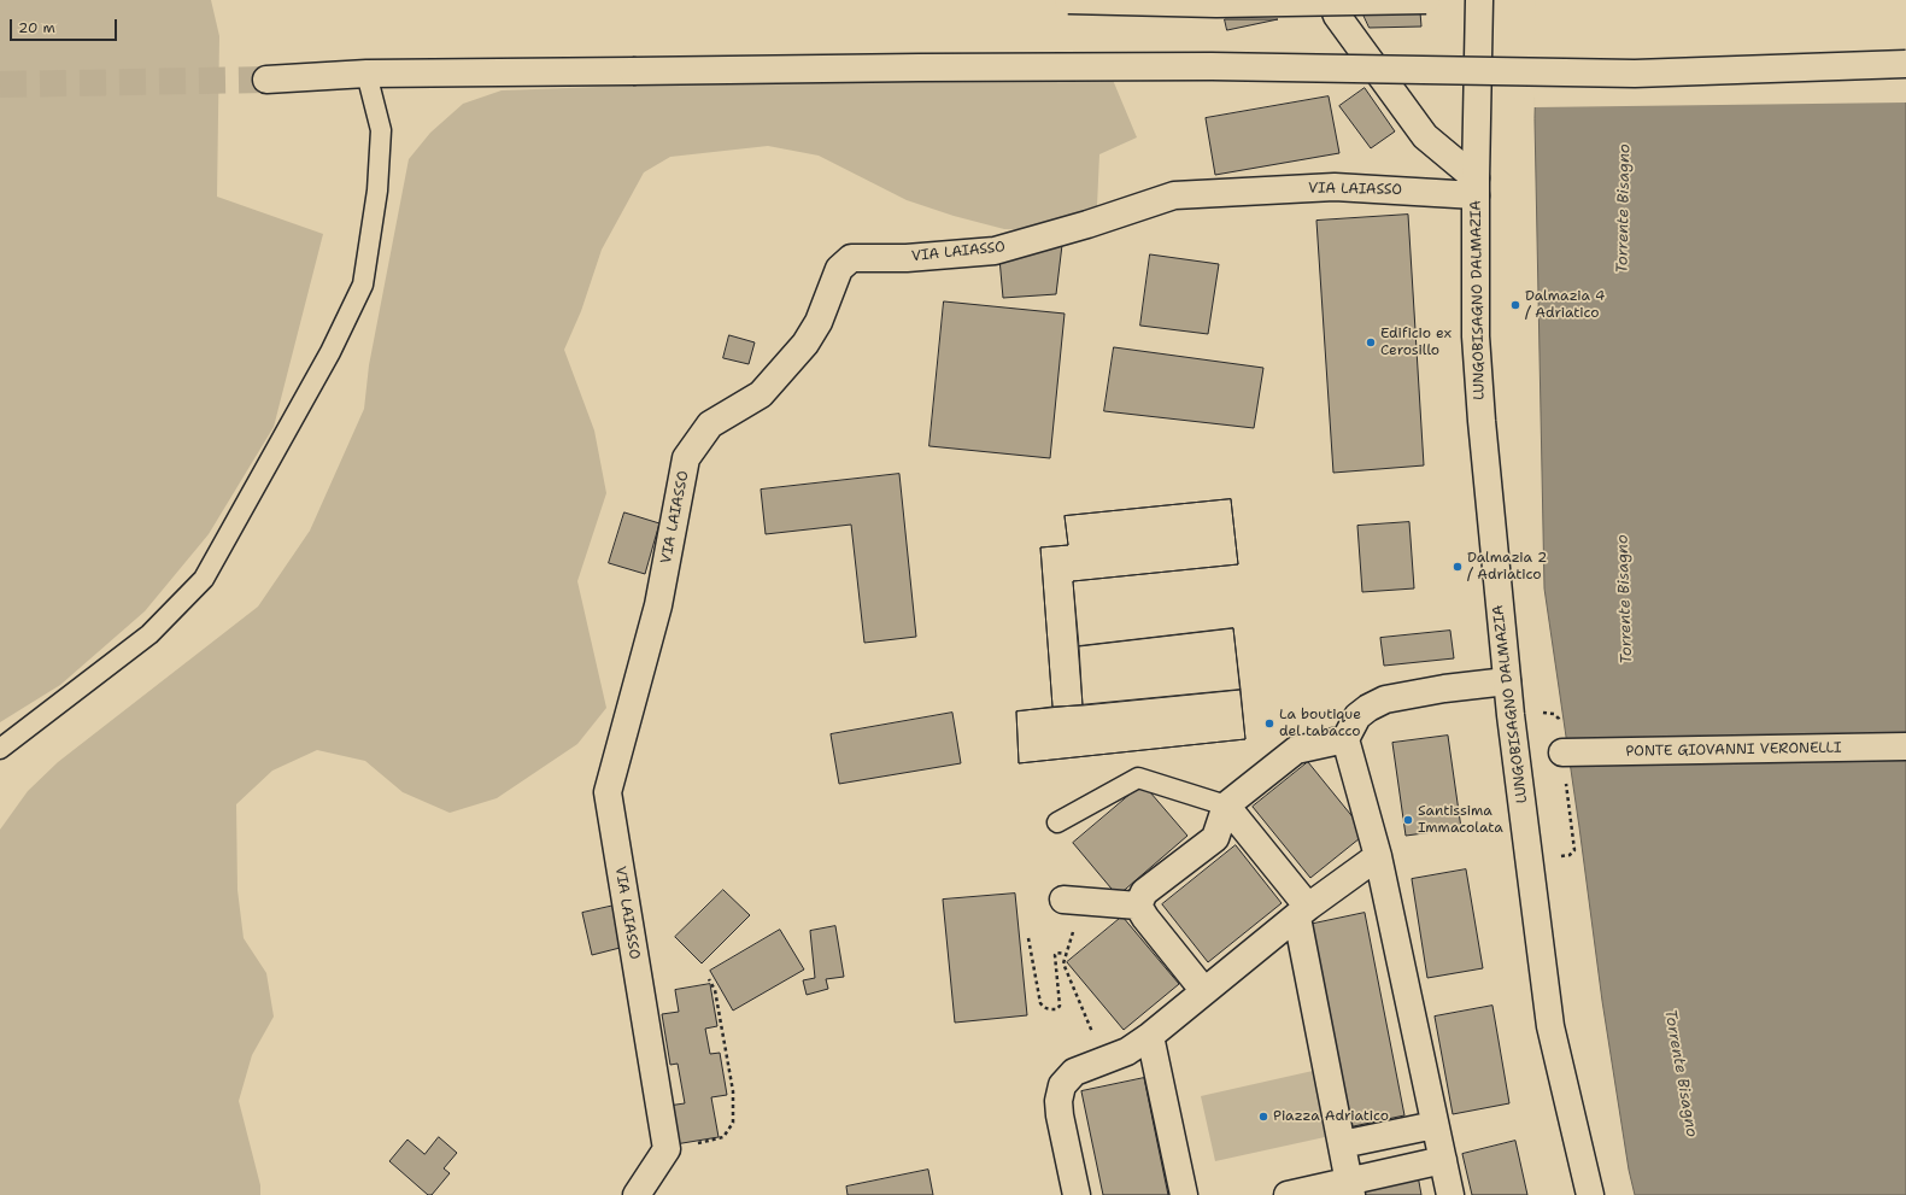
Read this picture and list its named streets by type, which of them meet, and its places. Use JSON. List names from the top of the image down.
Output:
{
  "streets": {
    "main road": ["VIA LAIASSO", "LUNGOBISAGNO DALMAZIA", "PONTE GIOVANNI VERONELLI"]
  },
  "crossings": [
    ["VIA LAIASSO", "LUNGOBISAGNO DALMAZIA"]
  ],
  "water": ["Torrente Bisagno"],
  "places": [
    "Dalmazia 4 / Adriatico",
    "Edificio ex Cerosillo",
    "Dalmazia 2 / Adriatico",
    "La boutique del tabacco",
    "Santissima Immacolata",
    "Piazza Adriatico"
  ],
  "scale_bar": "20 m"
}
